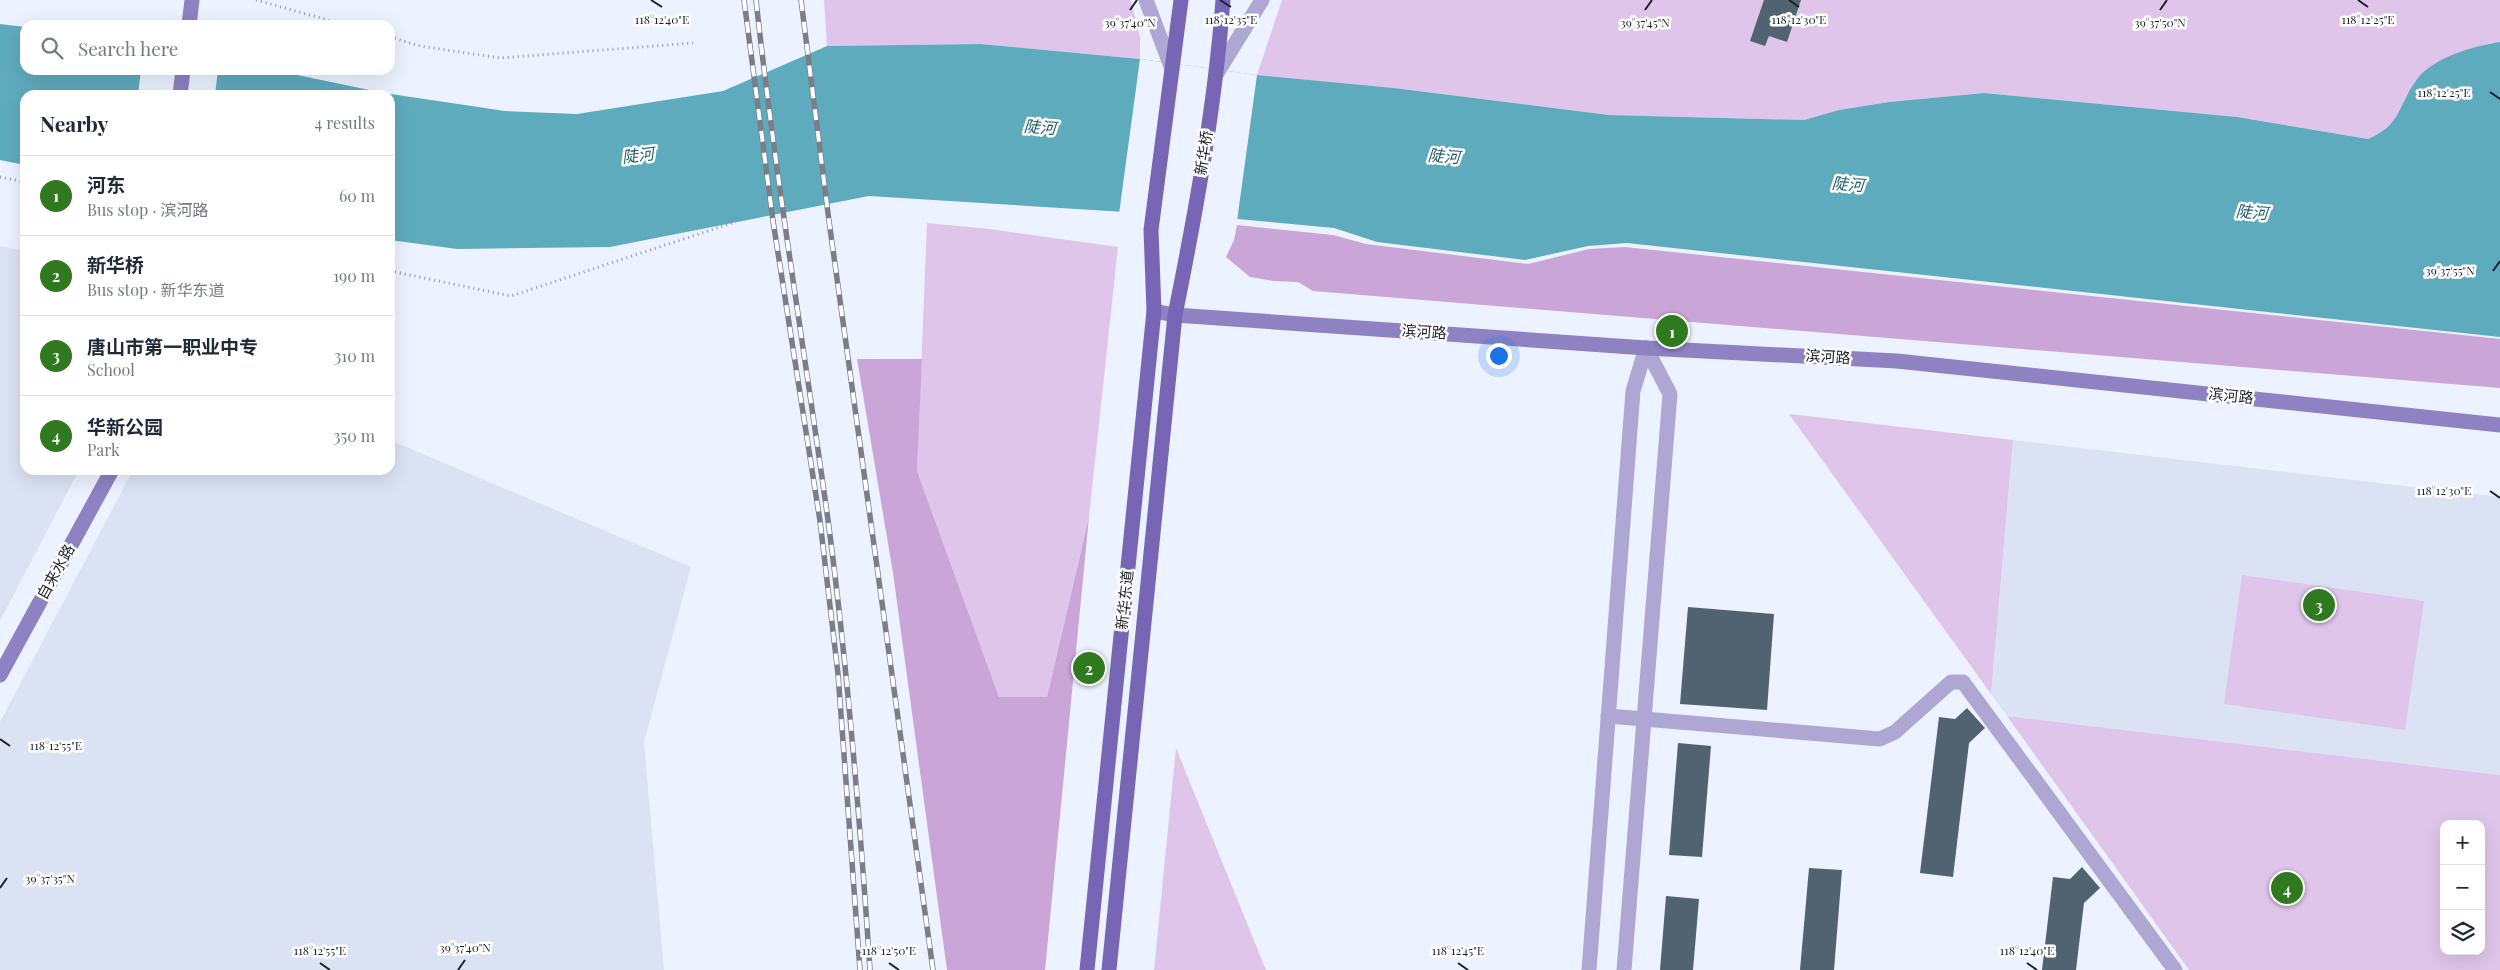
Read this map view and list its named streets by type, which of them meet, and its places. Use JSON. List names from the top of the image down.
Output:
{
  "streets": {
    "main road": [
      "新华桥",
      "滨河路",
      "自来水路",
      "新华东道"
    ]
  },
  "crossings": [
    ["新华桥", "新华东道"],
    ["滨河路", "新华东道"]
  ],
  "water": ["陡河"],
  "page": {
    "search": "Search here",
    "heading": ["Nearby", "4 results"],
    "list": [
      {
        "mark": "1",
        "name": "河东",
        "note": "Bus stop · 滨河路",
        "value": "60 m"
      },
      {
        "mark": "2",
        "name": "新华桥",
        "note": "Bus stop · 新华东道",
        "value": "190 m"
      },
      {
        "mark": "3",
        "name": "唐山市第一职业中专",
        "note": "School",
        "value": "310 m"
      },
      {
        "mark": "4",
        "name": "华新公园",
        "note": "Park",
        "value": "350 m"
      }
    ],
    "pins": [
      "1",
      "3",
      "2",
      "4"
    ],
    "map_buttons": ["+", "−"]
  },
  "coordinates": [
    "118°12'40\"E",
    "118°12'35\"E",
    "118°12'30\"E",
    "118°12'25\"E",
    "39°37'40\"N",
    "39°37'45\"N",
    "39°37'50\"N",
    "39°37'55\"N",
    "118°12'55\"E",
    "39°37'35\"N",
    "118°12'50\"E",
    "118°12'45\"E"
  ]
}
